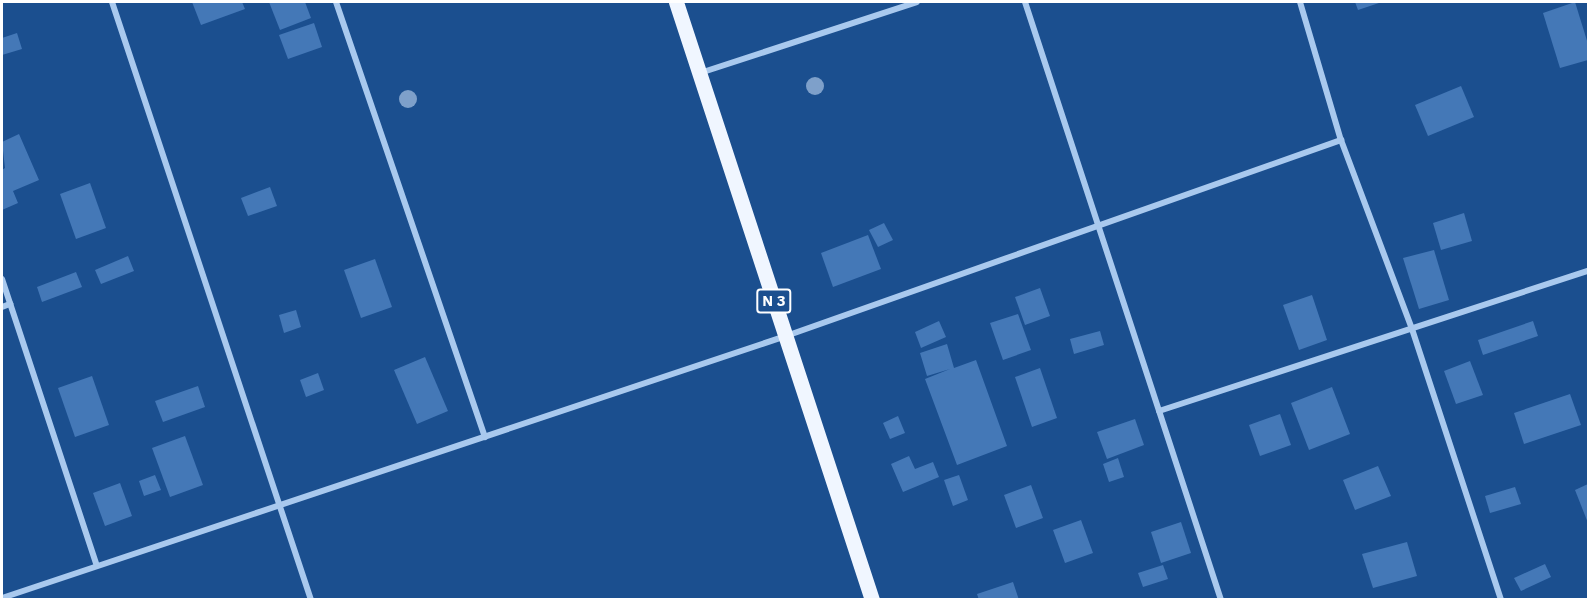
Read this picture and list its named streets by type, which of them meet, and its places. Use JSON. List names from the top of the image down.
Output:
{
  "streets": {
    "main road": ["N 3"]
  }
}
